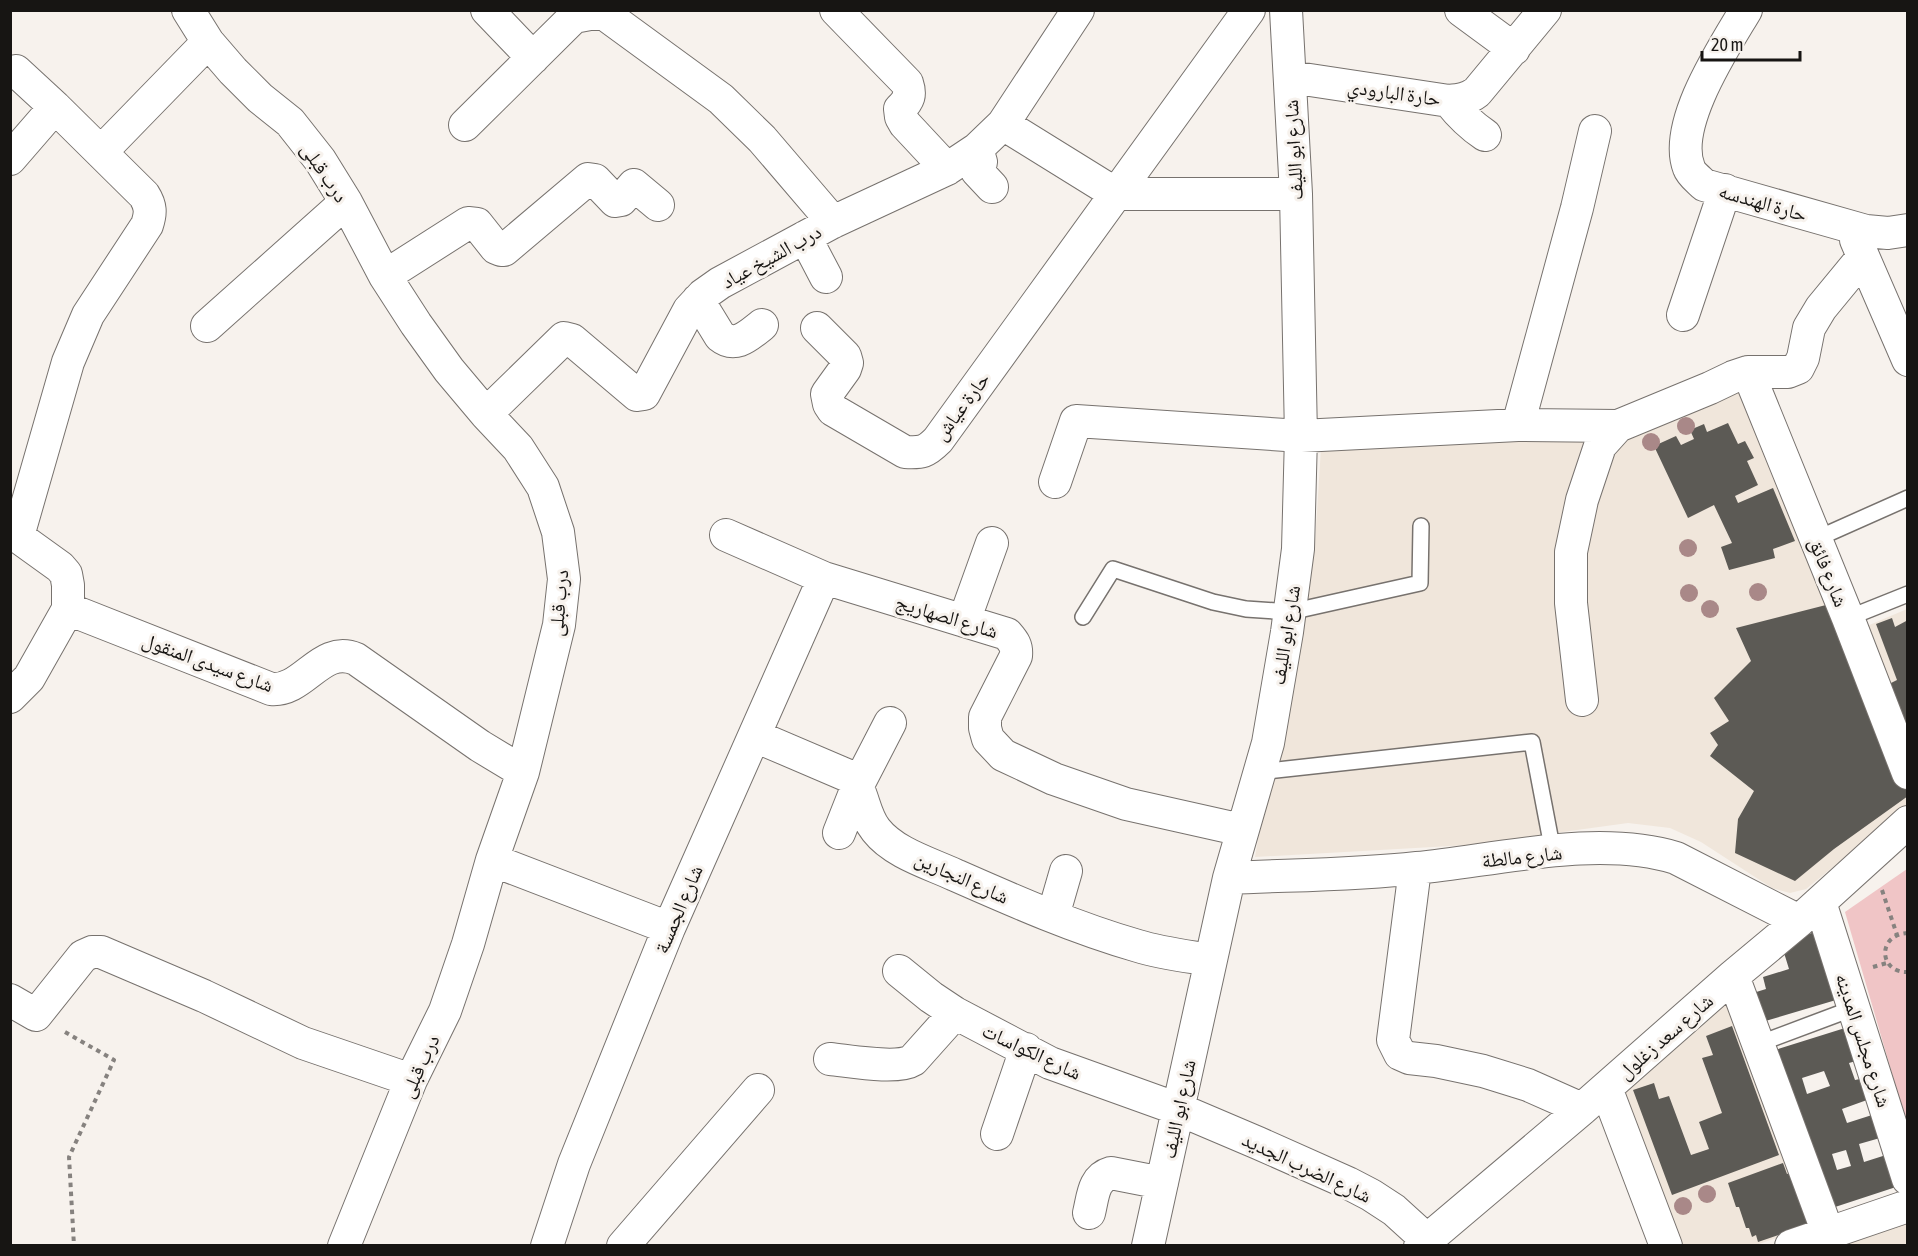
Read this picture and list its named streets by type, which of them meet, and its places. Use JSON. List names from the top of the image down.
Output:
{
  "streets": {
    "street": [
      "حارة البارودي",
      "شارع ابو الليف",
      "درب قبلى",
      "حارة الهندسه",
      "درب الشيخ عياد",
      "حارة عياش",
      "شارع فائق",
      "شارع الصهاريج",
      "شارع سيدى المنقول",
      "شارع مالطة",
      "شارع النجارين",
      "شارع الجمسة",
      "شارع سعد زغلول",
      "شارع مجلس المدينه",
      "شارع الكواسات",
      "شارع الضرب الجديد"
    ]
  },
  "crossings": [
    ["حارة البارودي", "شارع ابو الليف"],
    ["شارع ابو الليف", "شارع الصهاريج"],
    ["شارع ابو الليف", "شارع مالطة"],
    ["شارع ابو الليف", "شارع النجارين"],
    ["شارع ابو الليف", "شارع الكواسات"],
    ["شارع ابو الليف", "شارع الضرب الجديد"],
    ["درب قبلى", "درب الشيخ عياد"],
    ["درب قبلى", "شارع سيدى المنقول"],
    ["شارع الصهاريج", "شارع الجمسة"],
    ["شارع مالطة", "شارع سعد زغلول"],
    ["شارع مالطة", "شارع مجلس المدينه"],
    ["شارع سعد زغلول", "شارع مجلس المدينه"],
    ["شارع سعد زغلول", "شارع الضرب الجديد"],
    ["شارع الكواسات", "شارع الضرب الجديد"]
  ],
  "scale_bar": "20 m"
}
